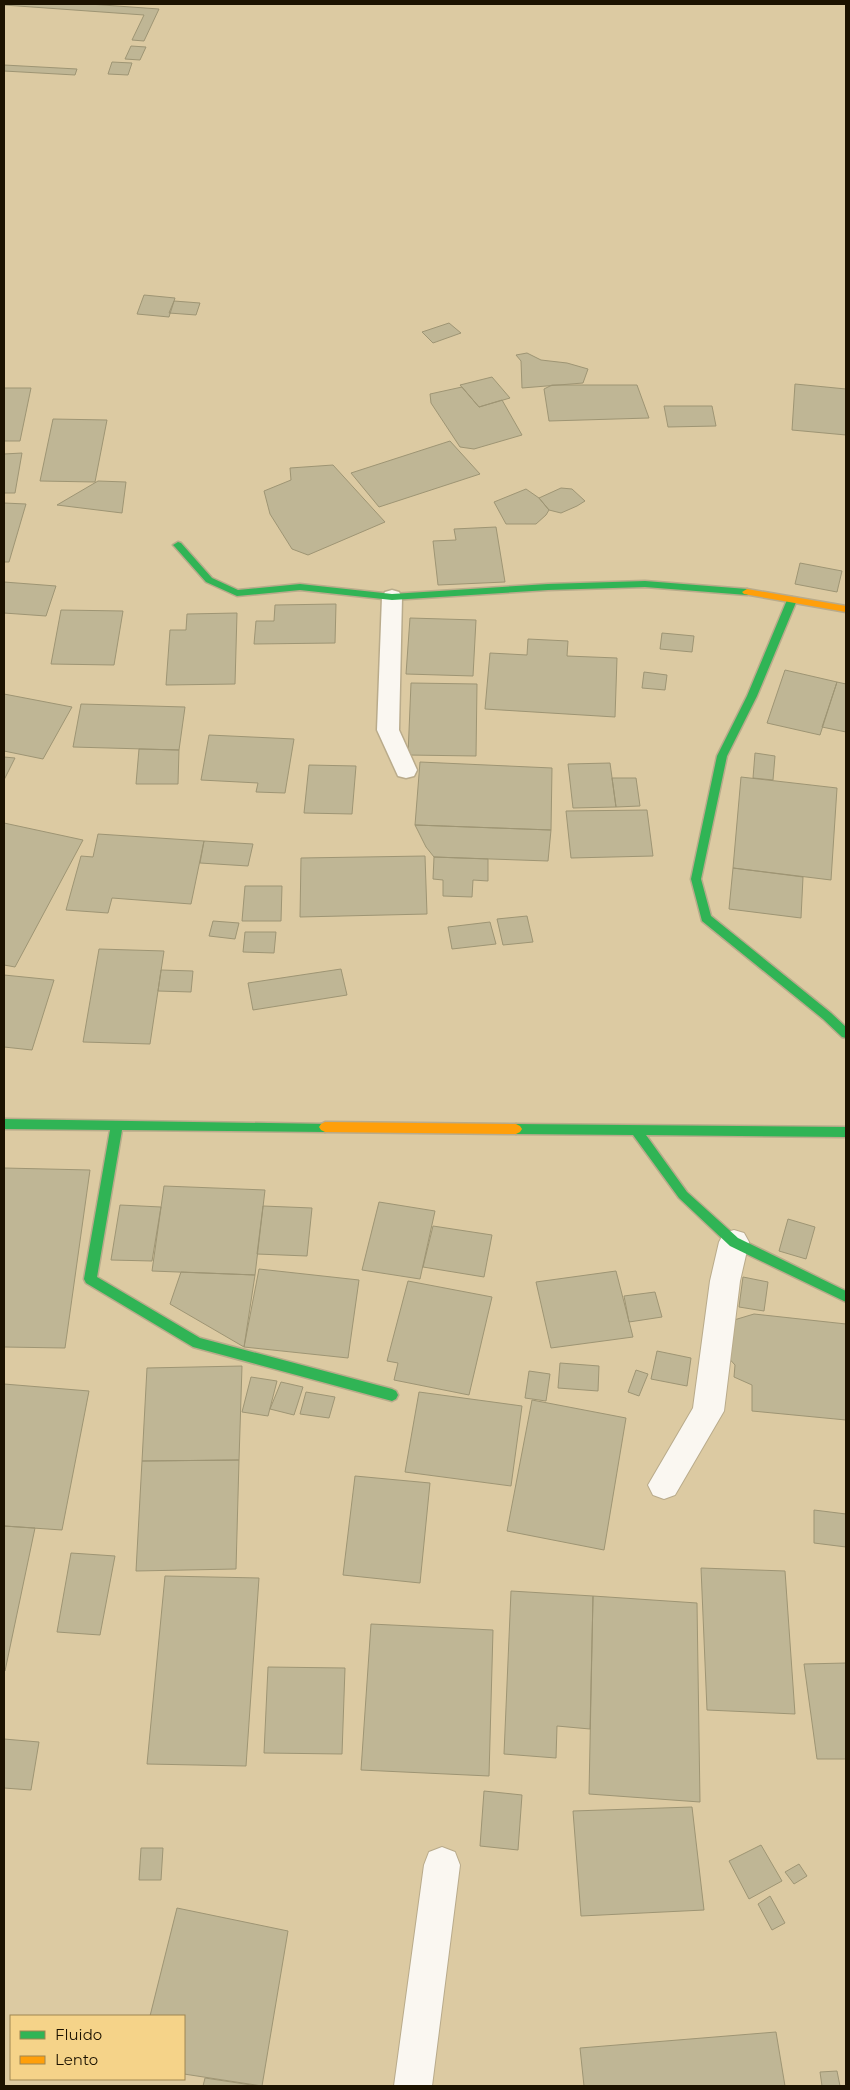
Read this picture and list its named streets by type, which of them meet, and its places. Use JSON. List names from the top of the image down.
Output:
{
  "legend": ["Fluido", "Lento"]
}
